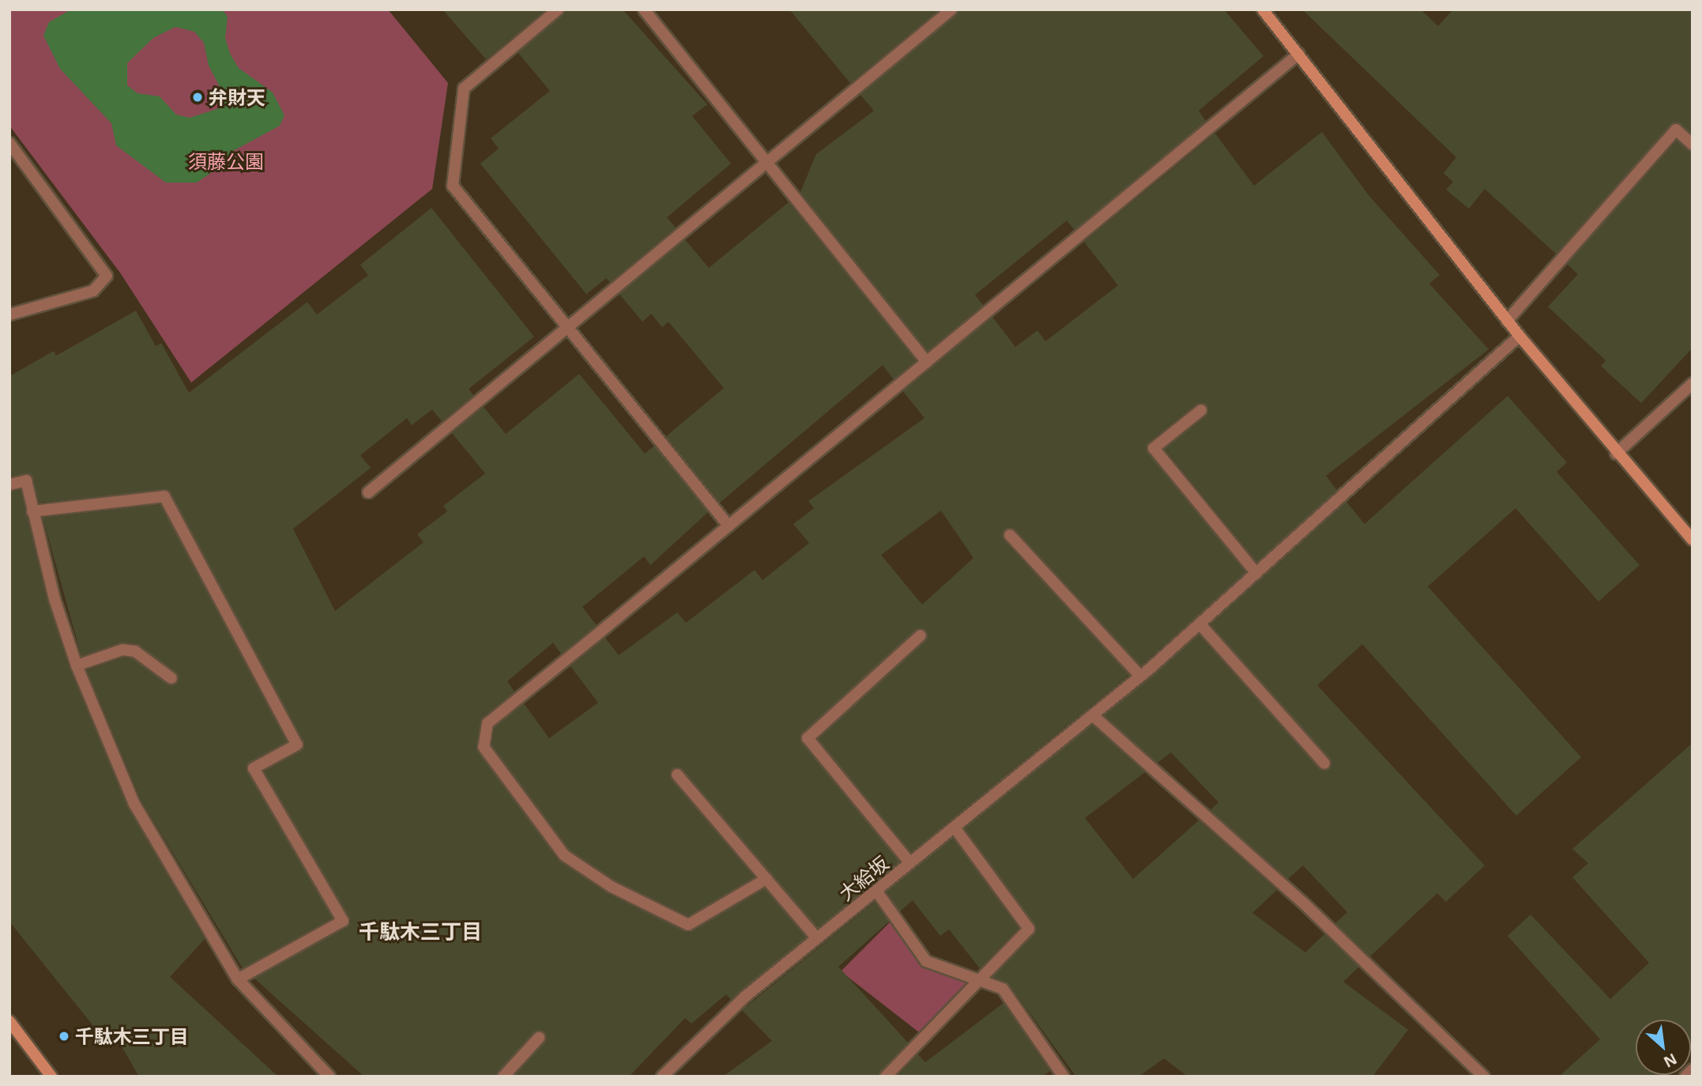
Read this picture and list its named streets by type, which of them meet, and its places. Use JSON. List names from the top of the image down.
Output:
{
  "streets": {
    "street": ["大給坂"]
  },
  "districts": ["千駄木三丁目"],
  "parks": ["須藤公園"],
  "places": ["弁財天", "千駄木三丁目"],
  "north": "bottom right"
}
